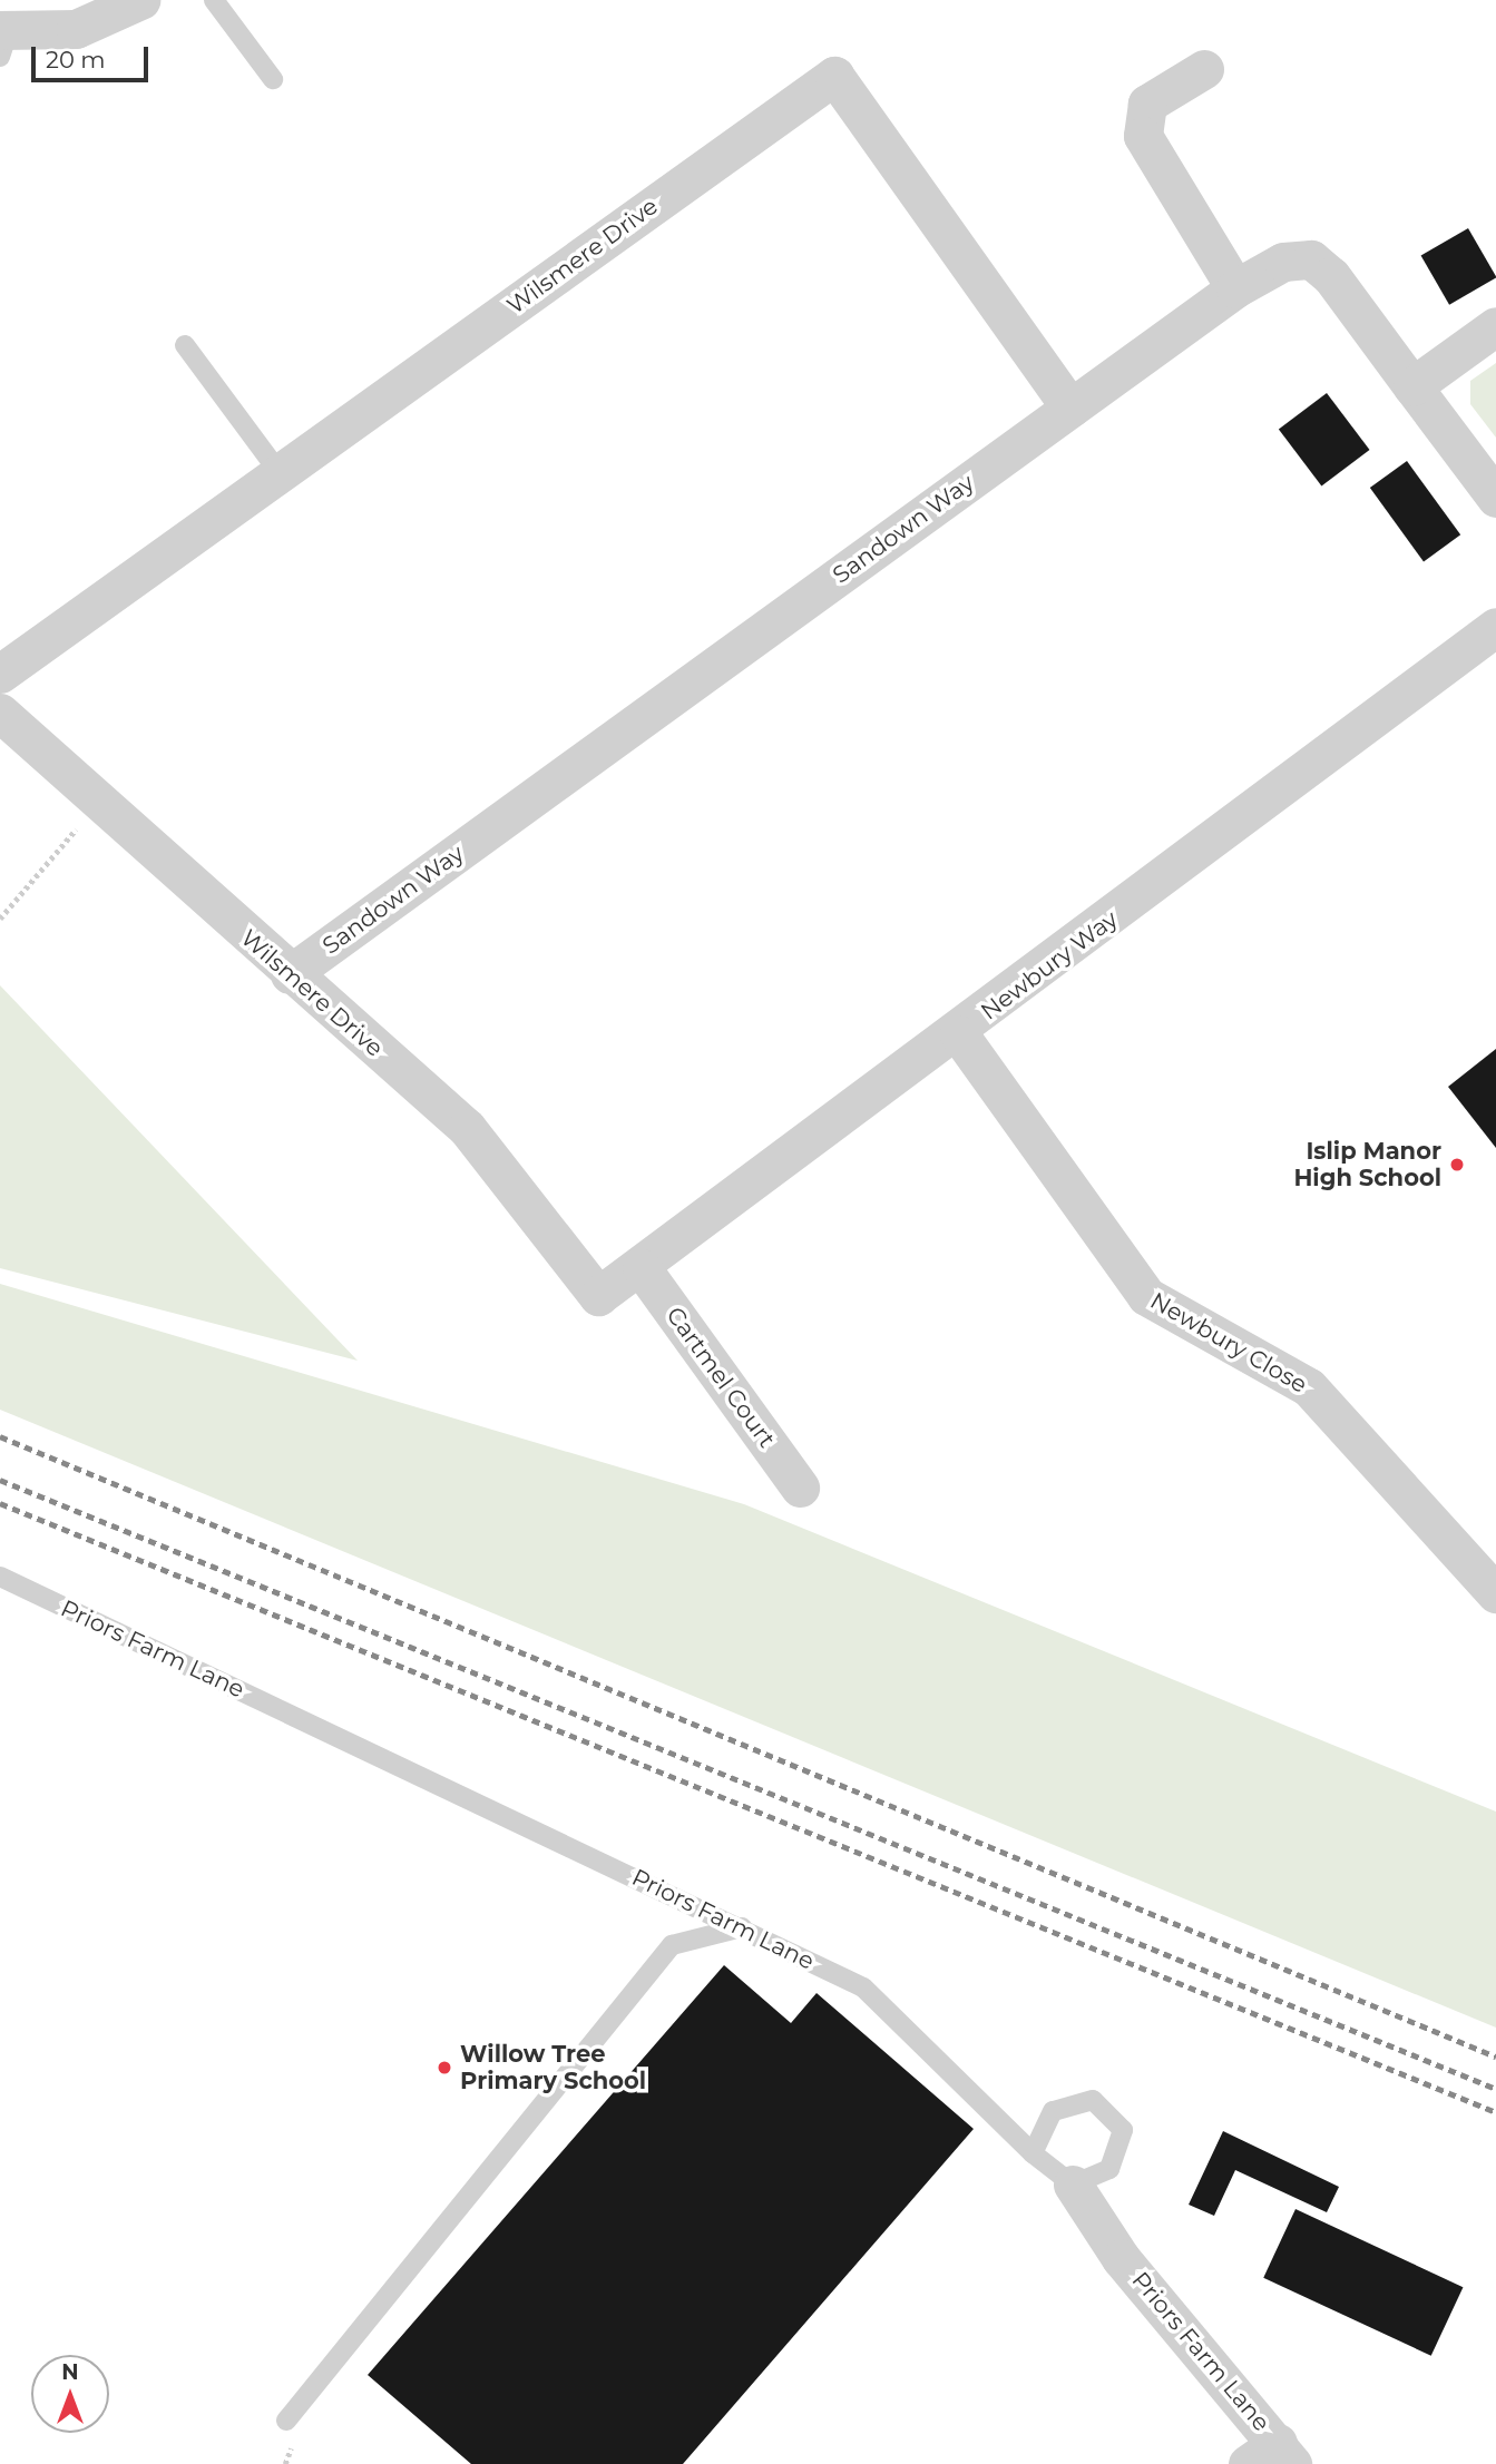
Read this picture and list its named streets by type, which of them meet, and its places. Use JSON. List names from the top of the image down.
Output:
{
  "streets": {
    "street": [
      "Wilsmere Drive",
      "Sandown Way",
      "Newbury Way",
      "Newbury Close",
      "Cartmel Court",
      "Priors Farm Lane"
    ]
  },
  "crossings": [
    ["Wilsmere Drive", "Sandown Way"],
    ["Wilsmere Drive", "Newbury Way"],
    ["Newbury Way", "Newbury Close"],
    ["Newbury Way", "Cartmel Court"]
  ],
  "places": ["Islip Manor High School", "Willow Tree Primary School"],
  "scale_bar": "20 m",
  "north": "top"
}
